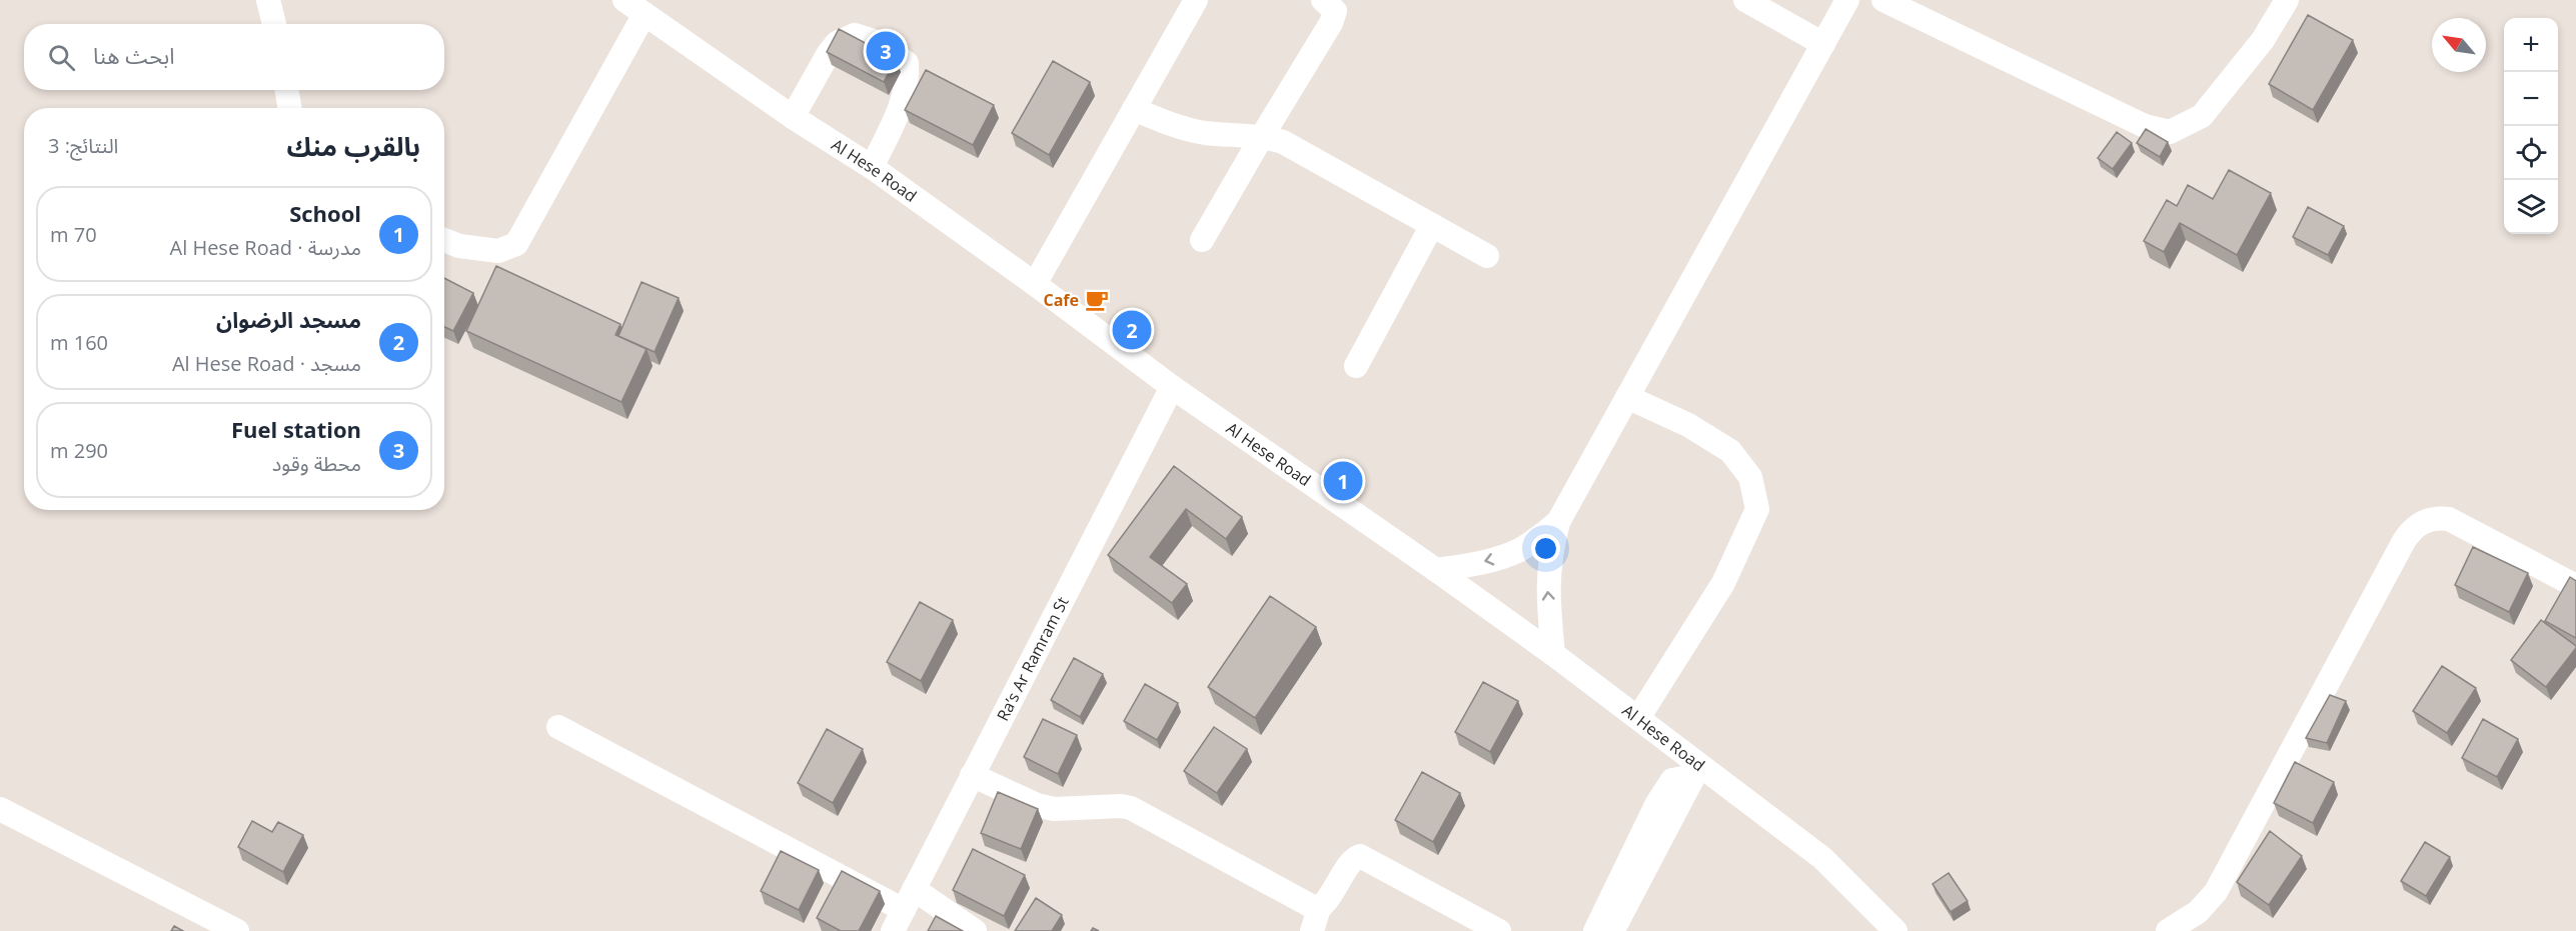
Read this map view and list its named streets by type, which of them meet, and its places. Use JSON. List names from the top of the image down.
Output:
{
  "streets": {
    "street": ["Al Hese Road", "Ra’s Ar Ramram St"]
  },
  "crossings": [
    ["Al Hese Road", "Ra’s Ar Ramram St"]
  ],
  "places": {
    "cafe": ["Cafe"]
  },
  "north": "top left",
  "page": {
    "map_buttons": ["+", "−"],
    "search": "ابحث هنا",
    "pins": ["3", "2", "1"],
    "heading": ["بالقرب منك", "النتائج: 3"],
    "list": [
      {
        "mark": "1",
        "name": "School",
        "note": "مدرسة · Al Hese Road",
        "value": "70 m"
      },
      {
        "mark": "2",
        "name": "مسجد الرضوان",
        "note": "مسجد · Al Hese Road",
        "value": "160 m"
      },
      {
        "mark": "3",
        "name": "Fuel station",
        "note": "محطة وقود",
        "value": "290 m"
      }
    ]
  }
}
